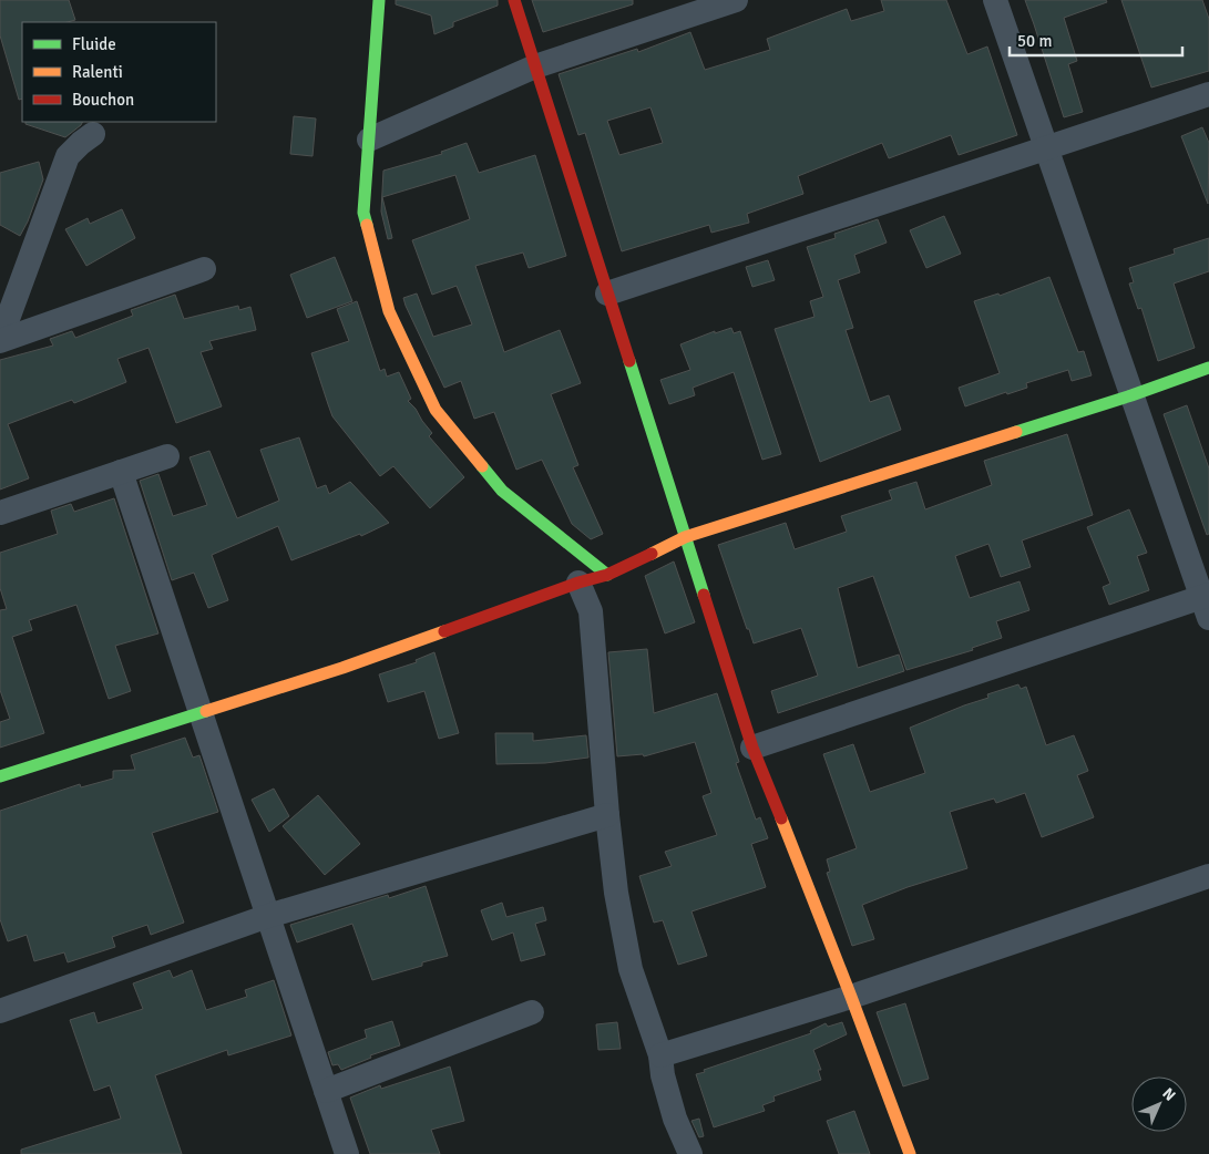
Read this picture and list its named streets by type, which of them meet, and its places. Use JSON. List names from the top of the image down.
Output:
{
  "legend": ["Fluide", "Ralenti", "Bouchon"],
  "scale_bar": "50 m",
  "north": "top right"
}
